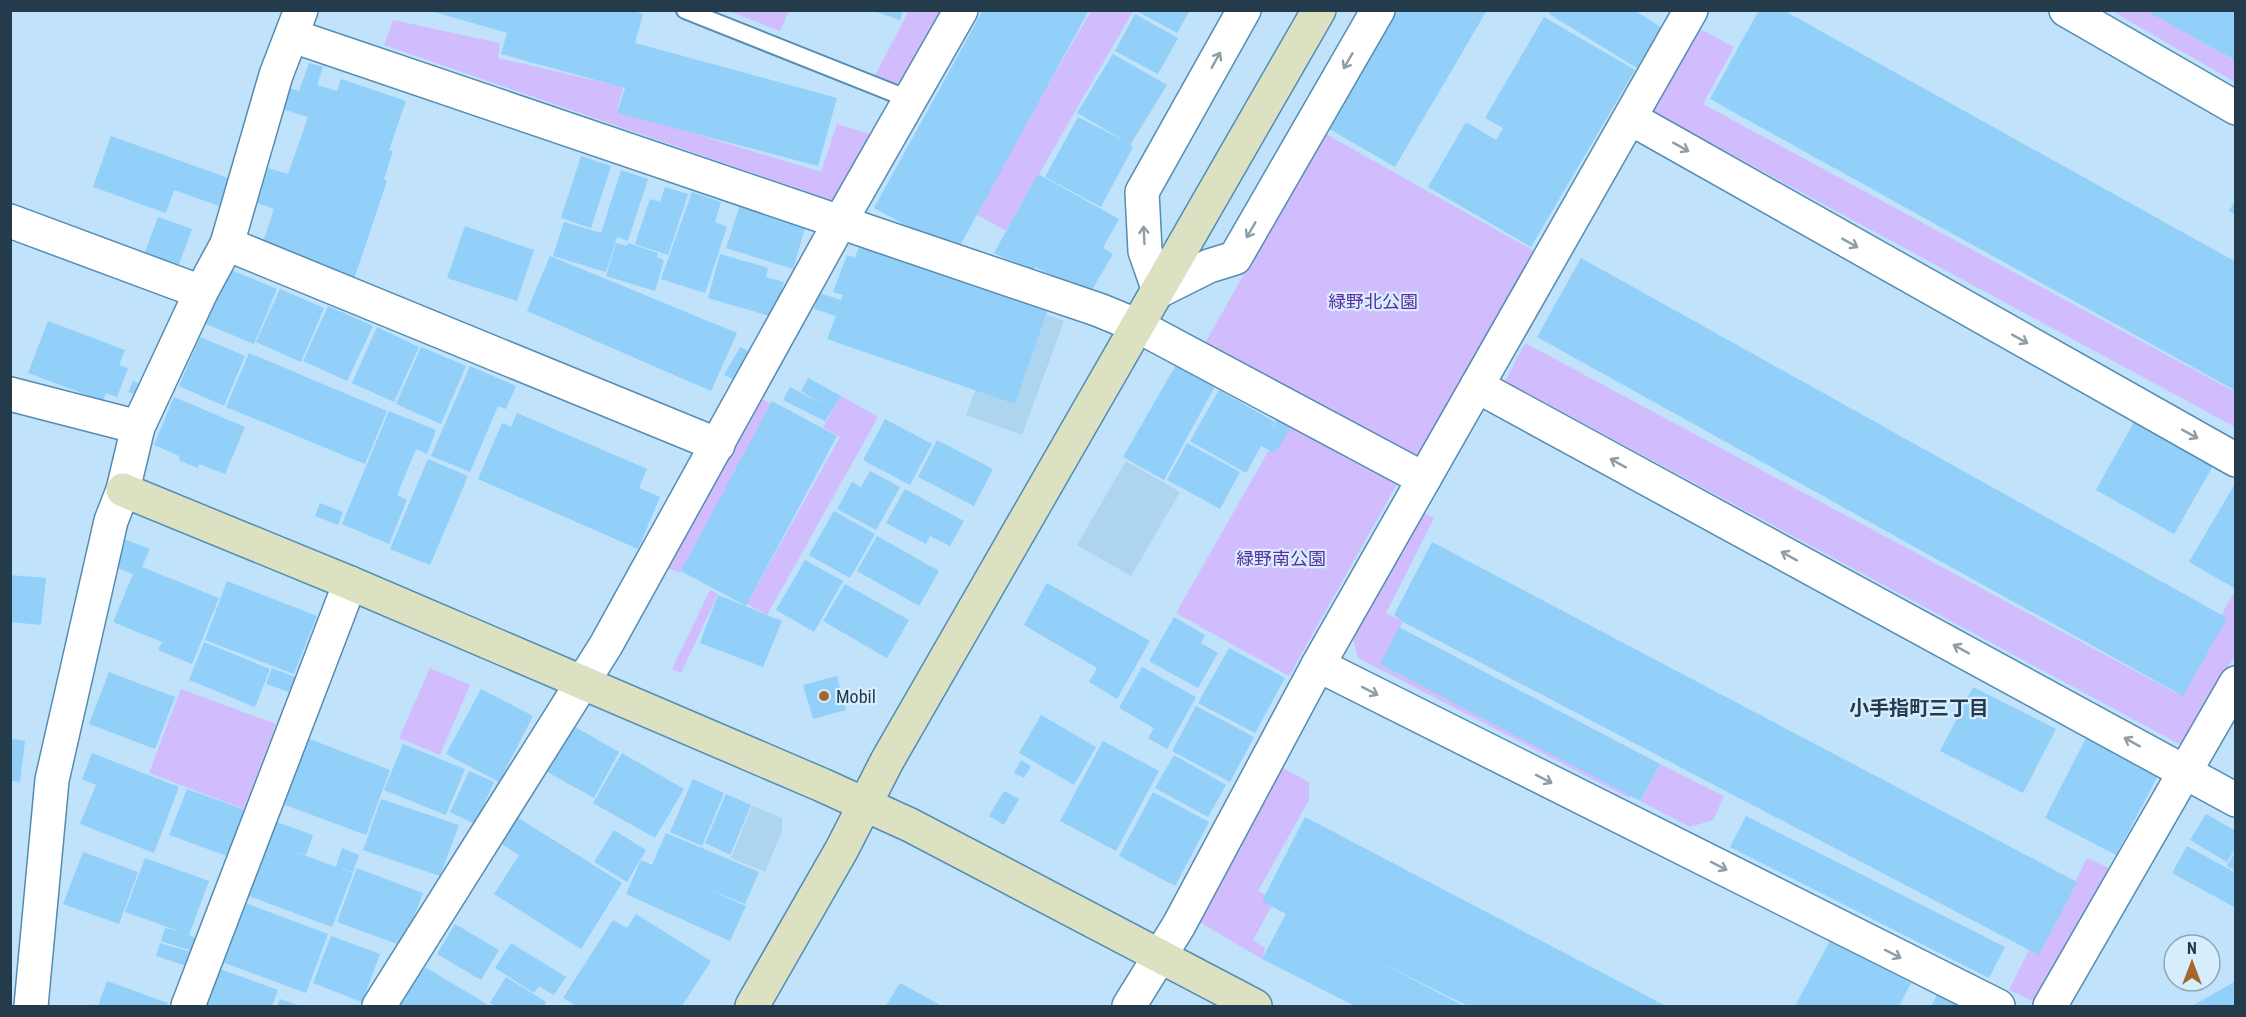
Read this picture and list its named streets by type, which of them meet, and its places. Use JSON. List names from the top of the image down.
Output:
{
  "districts": ["小手指町三丁目"],
  "parks": ["緑野北公園", "緑野南公園"],
  "places": ["Mobil"],
  "north": "top"
}
